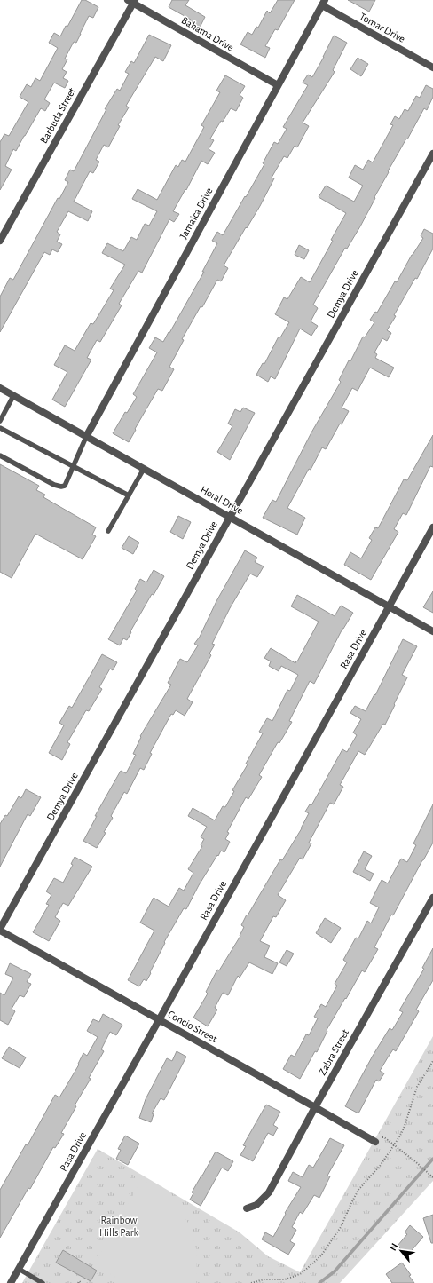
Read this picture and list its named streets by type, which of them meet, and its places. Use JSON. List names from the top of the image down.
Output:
{
  "streets": {
    "street": [
      "Tomar Drive",
      "Bahama Drive",
      "Barbuda Street",
      "Jamaica Drive",
      "Demya Drive",
      "Horal Drive",
      "Rasa Drive",
      "Concio Street",
      "Zabra Street"
    ]
  },
  "crossings": [
    ["Tomar Drive", "Jamaica Drive"],
    ["Bahama Drive", "Barbuda Street"],
    ["Bahama Drive", "Jamaica Drive"],
    ["Jamaica Drive", "Horal Drive"],
    ["Demya Drive", "Horal Drive"],
    ["Demya Drive", "Concio Street"],
    ["Horal Drive", "Rasa Drive"],
    ["Rasa Drive", "Concio Street"],
    ["Concio Street", "Zabra Street"]
  ],
  "parks": ["Rainbow Hills Park"],
  "north": "top left"
}
